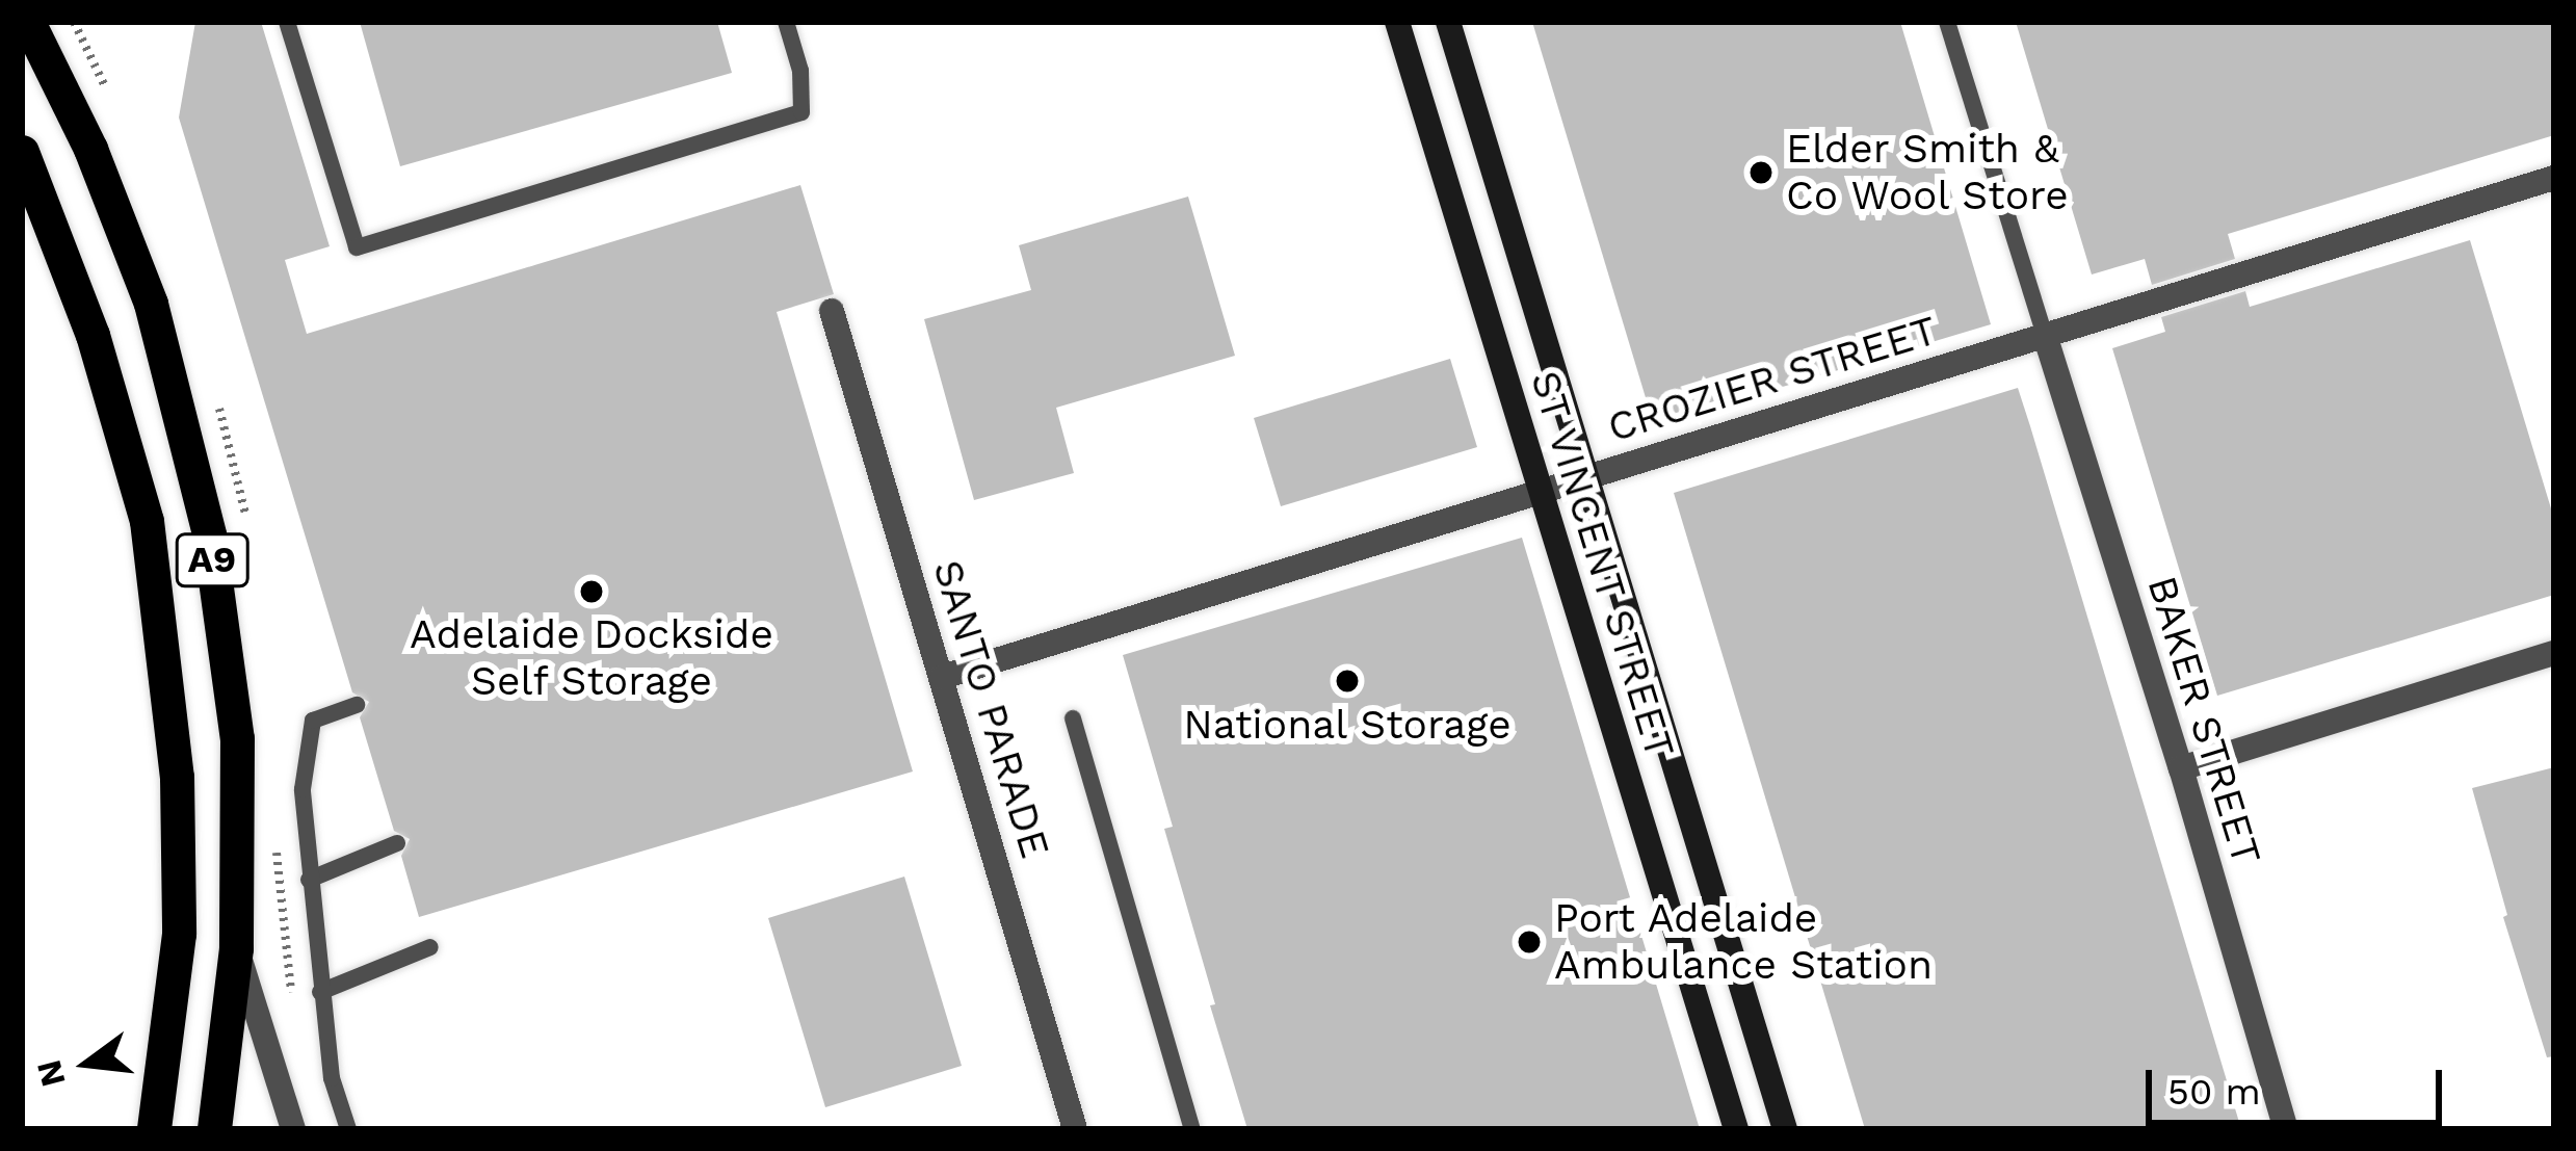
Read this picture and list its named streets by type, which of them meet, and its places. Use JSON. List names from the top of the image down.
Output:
{
  "streets": {
    "highway": ["A9"],
    "main road": ["ST VINCENT STREET"],
    "street": ["CROZIER STREET", "SANTO PARADE", "BAKER STREET"]
  },
  "crossings": [
    ["CROZIER STREET", "ST VINCENT STREET"],
    ["CROZIER STREET", "SANTO PARADE"],
    ["CROZIER STREET", "BAKER STREET"]
  ],
  "places": [
    "Elder Smith & Co Wool Store",
    "Adelaide Dockside Self Storage",
    "National Storage",
    "Port Adelaide Ambulance Station"
  ],
  "scale_bar": "50 m",
  "north": "left"
}
